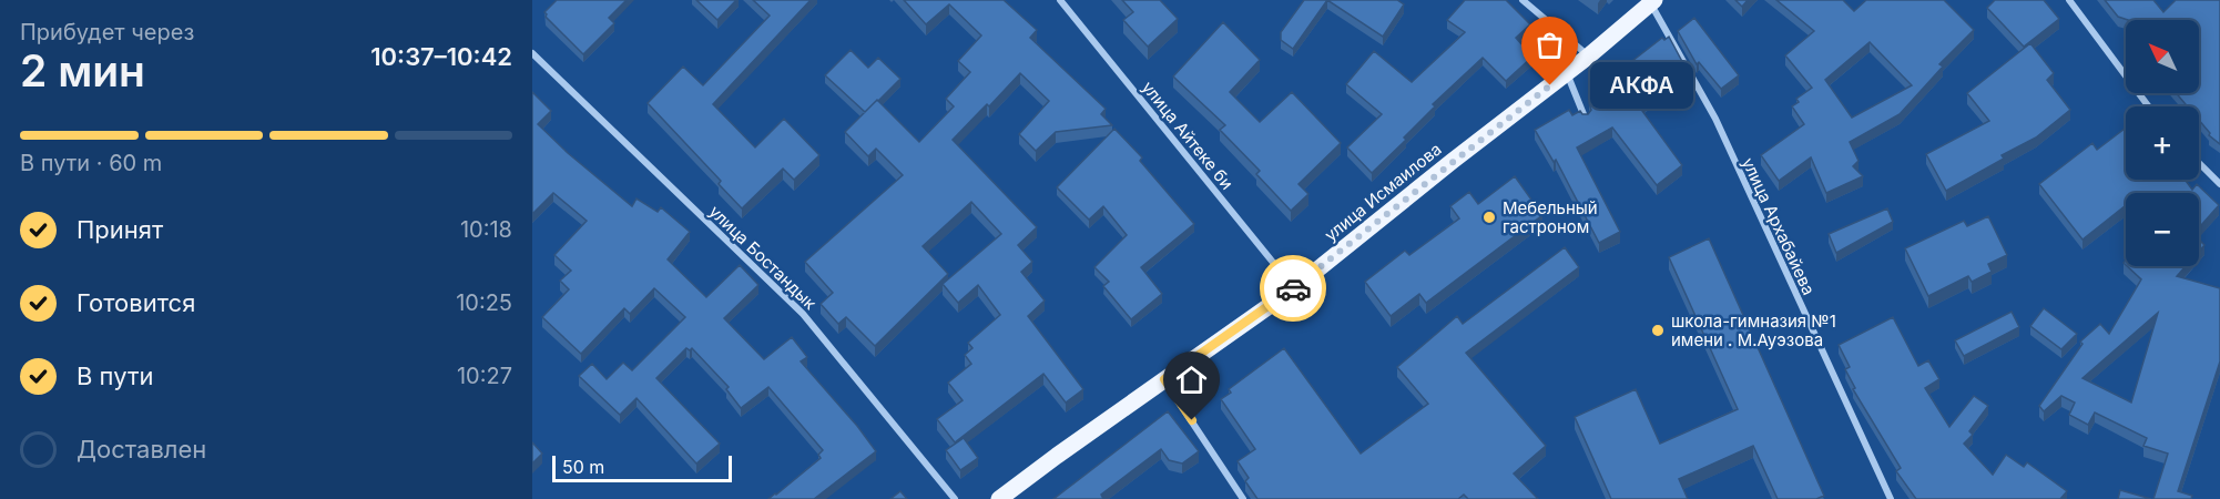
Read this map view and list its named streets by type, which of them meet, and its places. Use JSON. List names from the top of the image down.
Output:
{
  "streets": {
    "main road": ["улица Исмаилова"],
    "street": ["улица Айтеке би", "улица Архабайева", "улица Бостандык"]
  },
  "crossings": [
    ["улица Айтеке би", "улица Исмаилова"],
    ["улица Исмаилова", "улица Архабайева"]
  ],
  "places": ["АКФА", "Мебельный гастроном", "школа-гимназия №1 имени . М.Ауэзова"],
  "scale_bar": "50 m",
  "north": "top left",
  "page": {
    "heading": ["2 мин", "Прибудет через", "10:37–10:42"],
    "map_buttons": ["+", "−"],
    "bubble": "АКФА",
    "bar": "В пути · 60 m",
    "list": [
      ["Принят", "10:18"],
      ["Готовится", "10:25"],
      ["В пути", "10:27"],
      "Доставлен"
    ],
    "scale": "50 m"
  }
}
